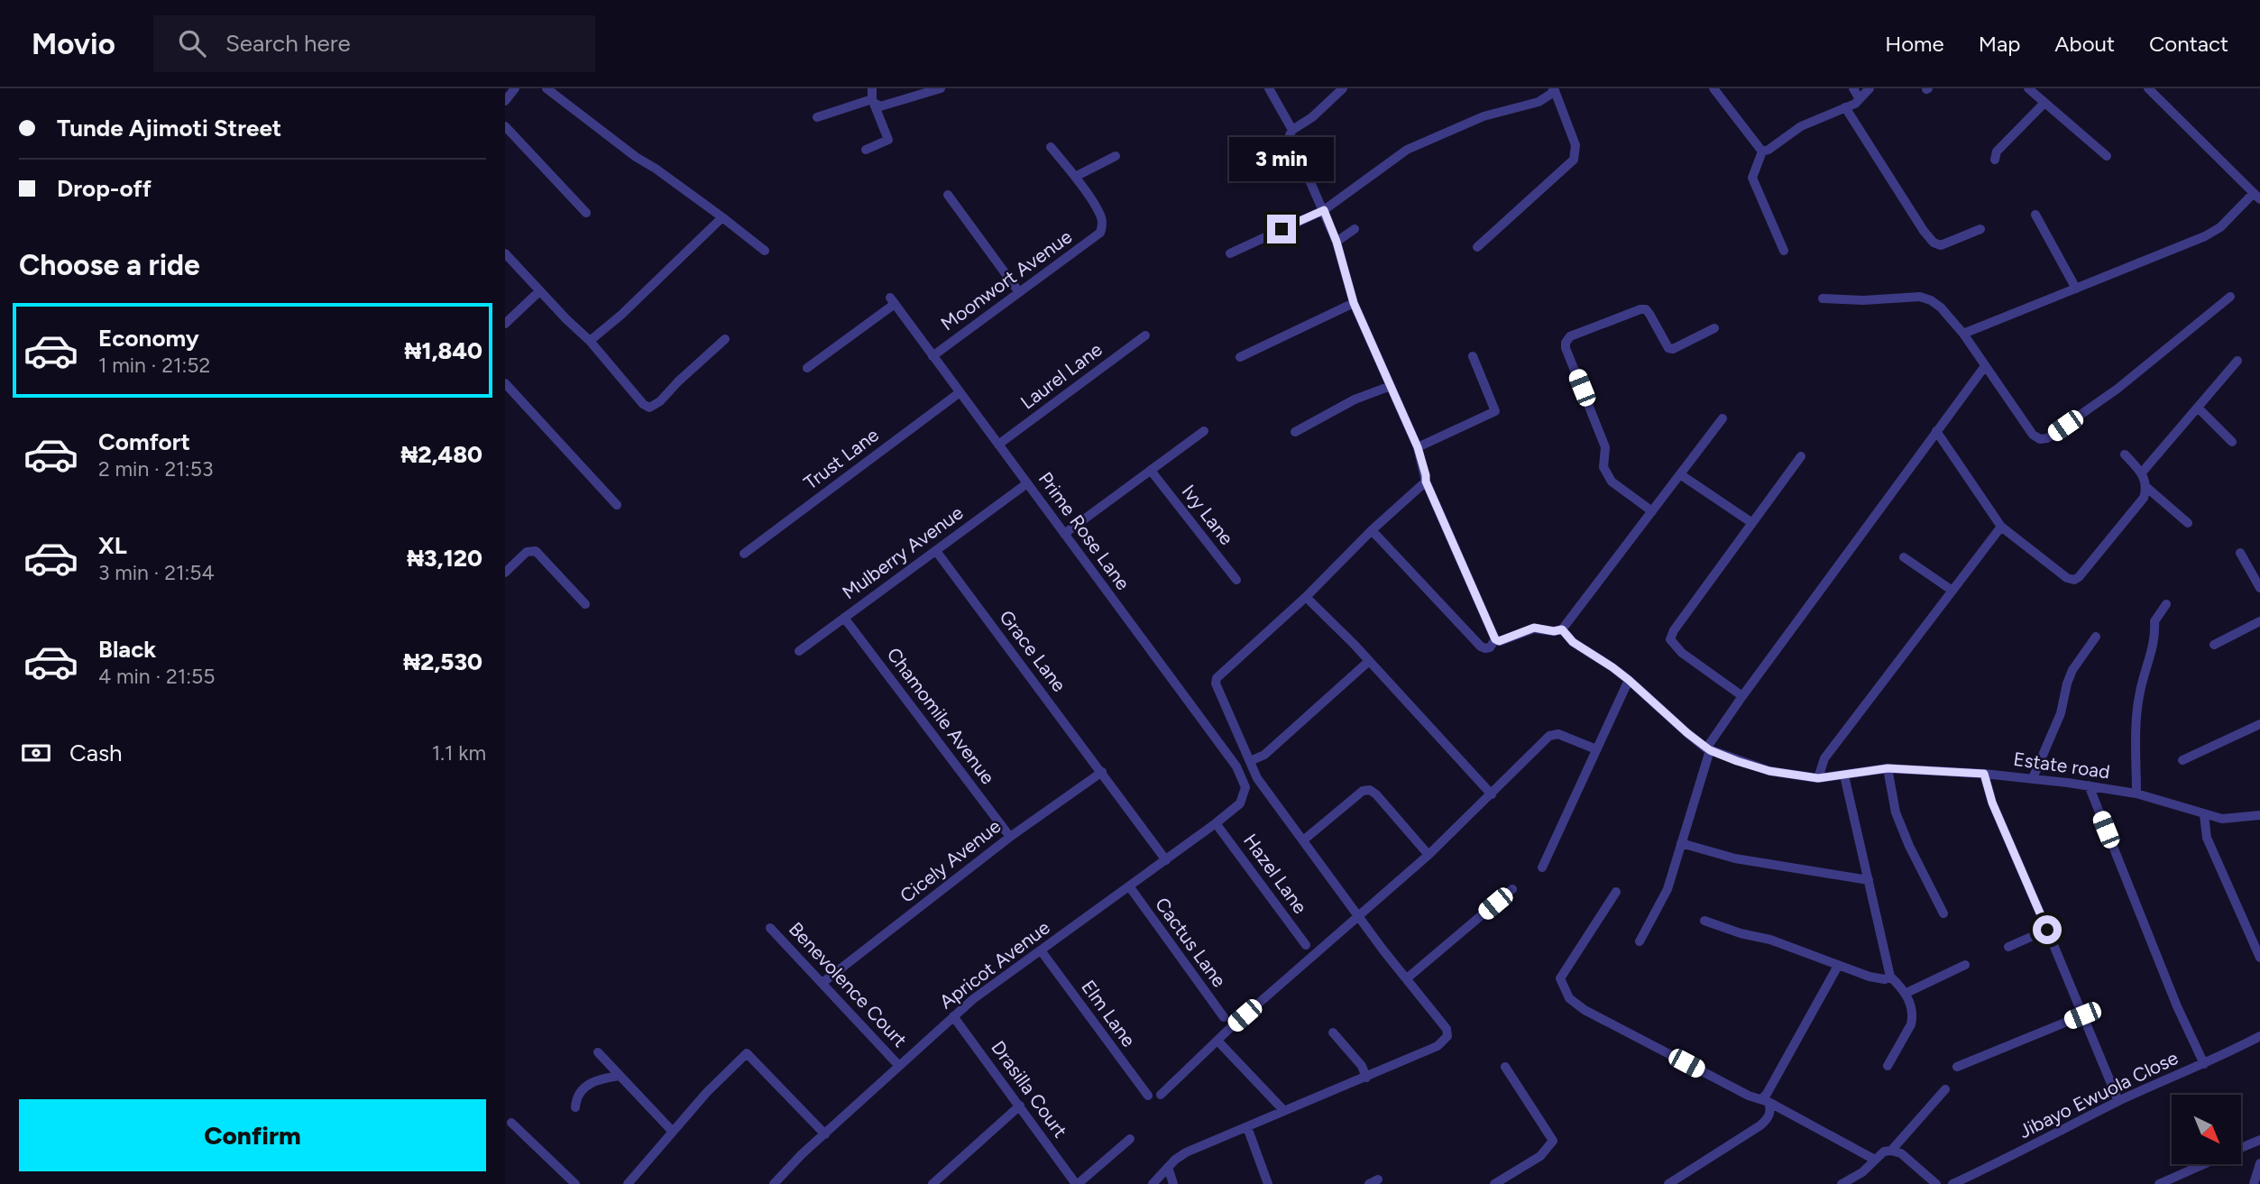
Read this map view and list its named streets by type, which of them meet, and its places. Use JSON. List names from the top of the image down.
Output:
{
  "streets": {
    "street": [
      "Moonwort Avenue",
      "Laurel Lane",
      "Trust Lane",
      "Ivy Lane",
      "Prime Rose Lane",
      "Mulberry Avenue",
      "Grace Lane",
      "Chamomile Avenue",
      "Estate road",
      "Cicely Avenue",
      "Hazel Lane",
      "Cactus Lane",
      "Apricot Avenue",
      "Benevolence Court",
      "Elm Lane",
      "Drasilla Court",
      "Jibayo Ewuola Close"
    ]
  },
  "crossings": [
    ["Moonwort Avenue", "Prime Rose Lane"],
    ["Laurel Lane", "Prime Rose Lane"],
    ["Trust Lane", "Prime Rose Lane"],
    ["Prime Rose Lane", "Mulberry Avenue"],
    ["Prime Rose Lane", "Apricot Avenue"],
    ["Mulberry Avenue", "Grace Lane"],
    ["Mulberry Avenue", "Chamomile Avenue"],
    ["Grace Lane", "Cicely Avenue"],
    ["Grace Lane", "Apricot Avenue"],
    ["Chamomile Avenue", "Cicely Avenue"],
    ["Cicely Avenue", "Benevolence Court"],
    ["Hazel Lane", "Apricot Avenue"],
    ["Cactus Lane", "Apricot Avenue"],
    ["Apricot Avenue", "Benevolence Court"],
    ["Apricot Avenue", "Elm Lane"],
    ["Apricot Avenue", "Drasilla Court"]
  ],
  "north": "bottom right",
  "page": {
    "header": "Movio",
    "search": "Search here",
    "nav": [
      "Home",
      "Map",
      "About",
      "Contact"
    ],
    "banner": ["Tunde Ajimoti Street", "Drop-off"],
    "bubble": "3 min",
    "heading": "Choose a ride",
    "list": [
      {
        "name": "Economy",
        "note": "1 min · 21:52",
        "value": "₦1,840"
      },
      {
        "name": "Comfort",
        "note": "2 min · 21:53",
        "value": "₦2,480"
      },
      {
        "name": "XL",
        "note": "3 min · 21:54",
        "value": "₦3,120"
      },
      {
        "name": "Black",
        "note": "4 min · 21:55",
        "value": "₦2,530"
      }
    ],
    "pay": ["Cash", "1.1 km"],
    "buttons": "Confirm"
  }
}
